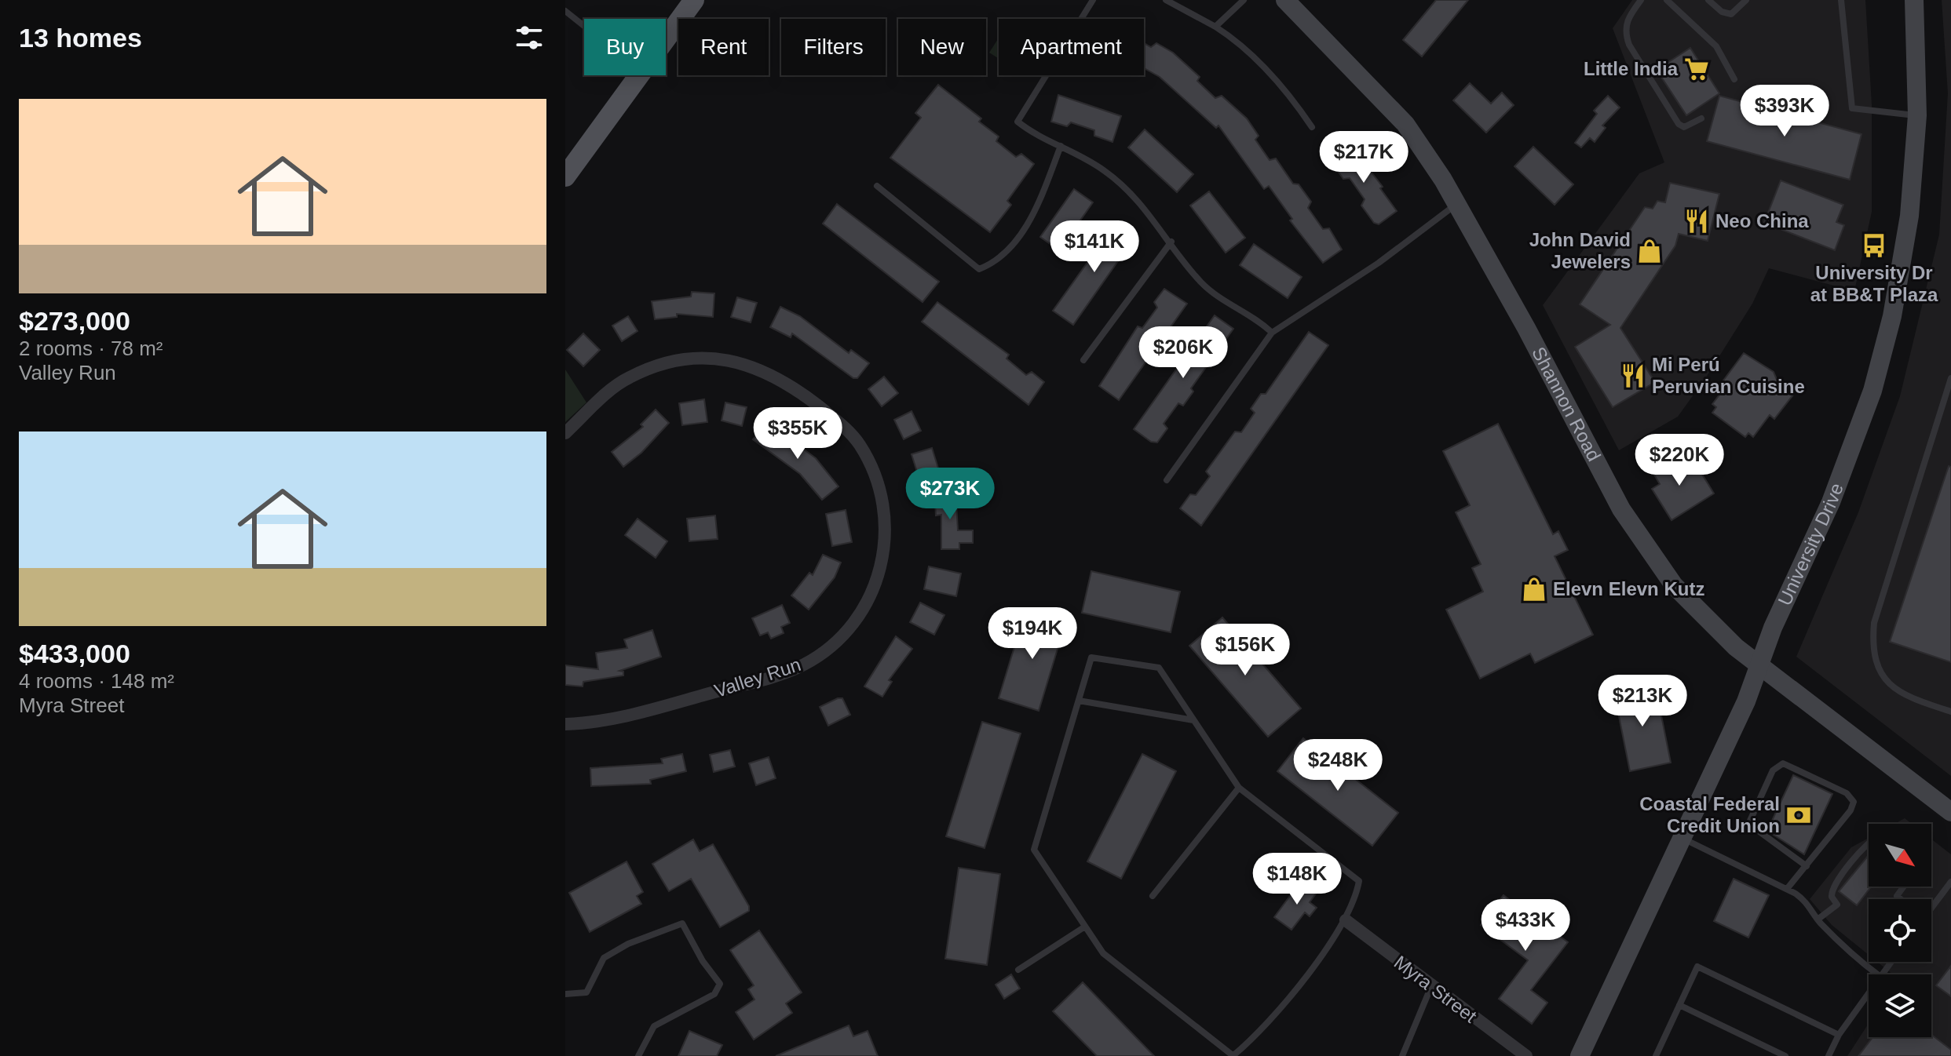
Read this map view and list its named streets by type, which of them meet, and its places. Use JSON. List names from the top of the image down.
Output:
{
  "streets": {
    "main road": ["Shannon Road", "University Drive"],
    "street": ["Valley Run", "Myra Street"]
  },
  "crossings": [
    ["Shannon Road", "University Drive"]
  ],
  "places": {
    "supermarket": ["Little India"],
    "restaurant": ["Neo China", "Mi Perú Peruvian Cuisine"],
    "bus stop": ["University Dr at BB&T Plaza"],
    "shop": ["John David Jewelers", "Elevn Elevn Kutz"],
    "bank": ["Coastal Federal Credit Union"]
  },
  "north": "bottom right",
  "page": {
    "heading": "13 homes",
    "chip": [
      "Buy",
      "Rent",
      "Filters",
      "New",
      "Apartment"
    ],
    "list": [
      {
        "name": "$273,000",
        "note": "2 rooms · 78 m² · Valley Run"
      },
      {
        "name": "$433,000",
        "note": "4 rooms · 148 m² · Myra Street"
      }
    ],
    "price": [
      "$393K",
      "$217K",
      "$141K",
      "$206K",
      "$355K",
      "$220K",
      "$273K",
      "$194K",
      "$156K",
      "$213K",
      "$248K",
      "$148K",
      "$433K"
    ]
  }
}
